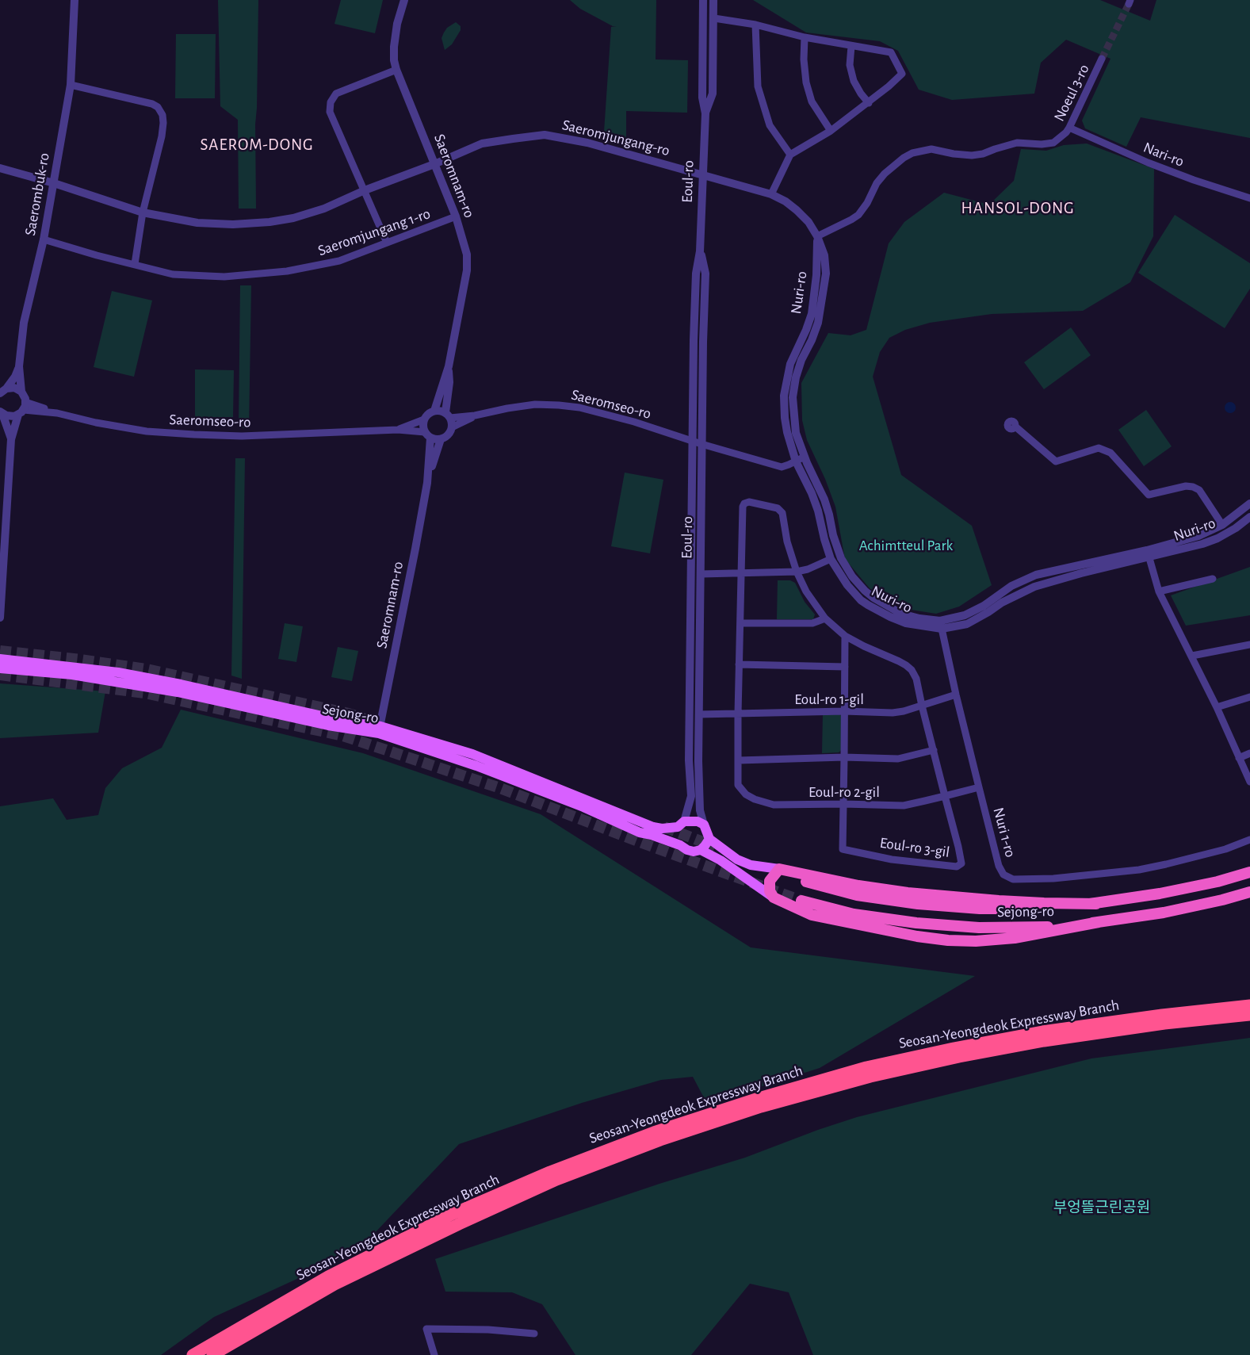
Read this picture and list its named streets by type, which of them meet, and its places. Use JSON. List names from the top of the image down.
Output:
{
  "streets": {
    "highway": ["Sejong-ro", "Seosan-Yeongdeok Expressway Branch"],
    "street": [
      "Noeul 3-ro",
      "Saeromjungang-ro",
      "Nari-ro",
      "Saeromnam-ro",
      "Eoul-ro",
      "Saerombuk-ro",
      "Saeromjungang 1-ro",
      "Nuri-ro",
      "Saeromseo-ro",
      "Eoul-ro 1-gil",
      "Eoul-ro 2-gil",
      "Nuri 1-ro",
      "Eoul-ro 3-gil"
    ]
  },
  "crossings": [
    ["Noeul 3-ro", "Nari-ro"],
    ["Noeul 3-ro", "Nuri-ro"],
    ["Saeromjungang-ro", "Saeromnam-ro"],
    ["Saeromjungang-ro", "Eoul-ro"],
    ["Saeromjungang-ro", "Saerombuk-ro"],
    ["Saeromjungang-ro", "Nuri-ro"],
    ["Saeromnam-ro", "Saeromjungang 1-ro"],
    ["Saeromnam-ro", "Sejong-ro"],
    ["Eoul-ro", "Nuri-ro"],
    ["Eoul-ro", "Saeromseo-ro"],
    ["Eoul-ro", "Eoul-ro 1-gil"],
    ["Eoul-ro", "Sejong-ro"],
    ["Saerombuk-ro", "Saeromjungang 1-ro"],
    ["Saerombuk-ro", "Saeromseo-ro"],
    ["Nuri-ro", "Saeromseo-ro"],
    ["Nuri-ro", "Nuri 1-ro"],
    ["Eoul-ro 1-gil", "Eoul-ro 2-gil"],
    ["Eoul-ro 1-gil", "Nuri 1-ro"],
    ["Eoul-ro 1-gil", "Eoul-ro 3-gil"],
    ["Eoul-ro 2-gil", "Nuri 1-ro"],
    ["Eoul-ro 2-gil", "Eoul-ro 3-gil"]
  ],
  "districts": ["SAEROM-DONG", "HANSOL-DONG"],
  "parks": ["Achimtteul Park", "부엉뜰근린공원"]
}
